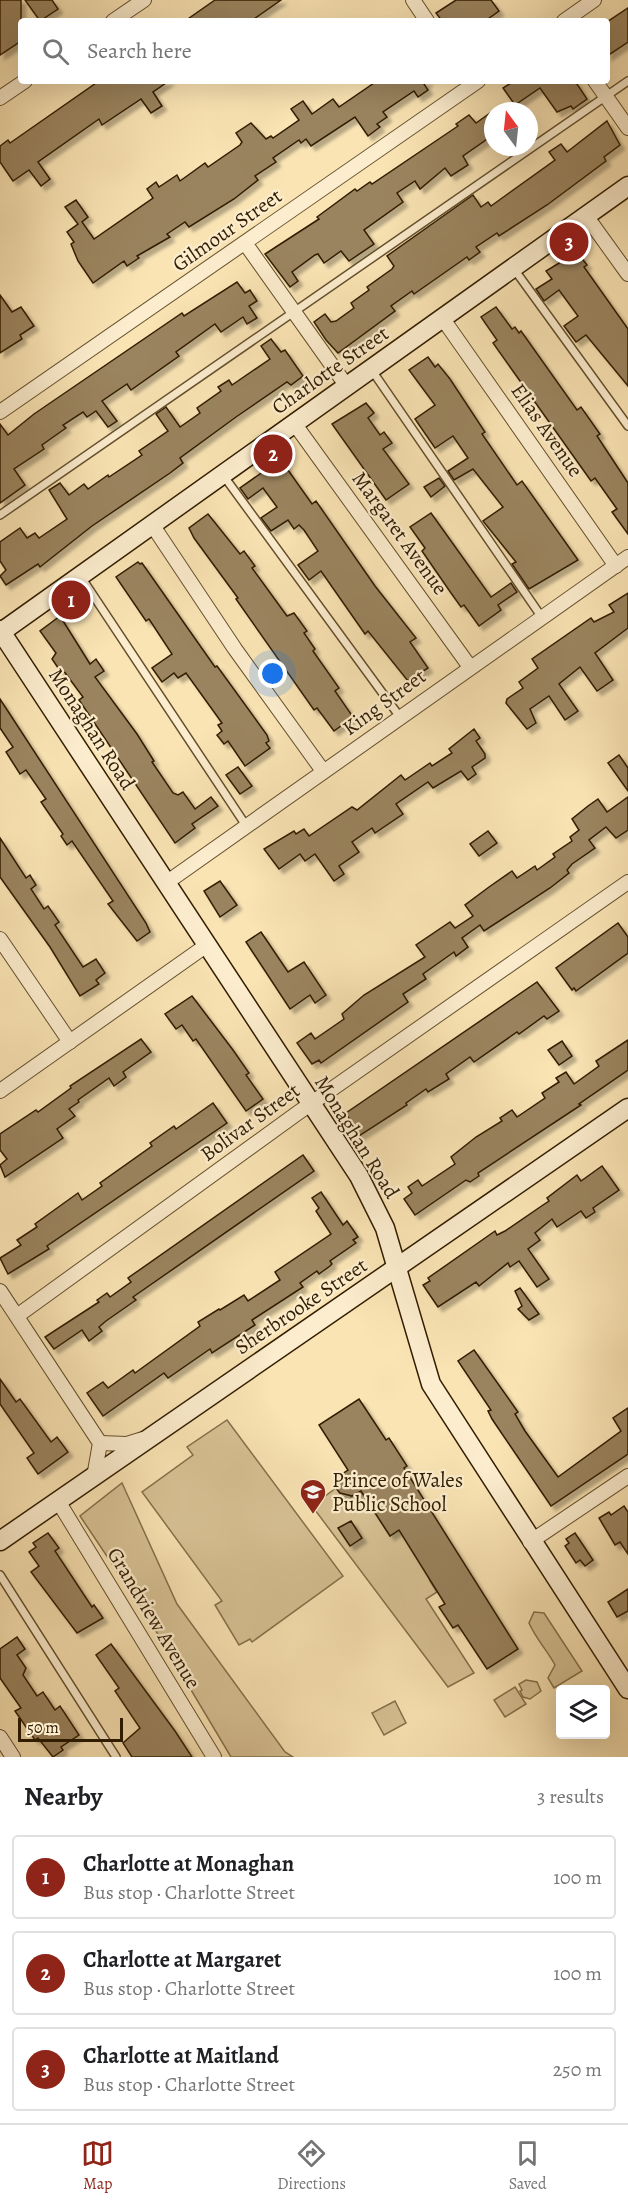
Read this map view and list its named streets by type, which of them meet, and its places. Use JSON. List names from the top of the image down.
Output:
{
  "streets": {
    "main road": ["Charlotte Street", "Monaghan Road", "Sherbrooke Street"],
    "street": [
      "Gilmour Street",
      "Elias Avenue",
      "Margaret Avenue",
      "King Street",
      "Bolivar Street",
      "Grandview Avenue"
    ]
  },
  "crossings": [
    ["Charlotte Street", "Elias Avenue"],
    ["Charlotte Street", "Margaret Avenue"],
    ["Charlotte Street", "Monaghan Road"],
    ["Elias Avenue", "King Street"],
    ["Margaret Avenue", "King Street"],
    ["King Street", "Monaghan Road"],
    ["Monaghan Road", "Bolivar Street"],
    ["Monaghan Road", "Sherbrooke Street"],
    ["Sherbrooke Street", "Grandview Avenue"]
  ],
  "places": {
    "school or university": ["Prince of Wales Public School"]
  },
  "scale_bar": "50 m",
  "north": "top",
  "page": {
    "search": "Search here",
    "pins": ["3", "2", "1"],
    "scale": "50 m",
    "heading": ["Nearby", "3 results"],
    "list": [
      {
        "mark": "1",
        "name": "Charlotte at Monaghan",
        "note": "Bus stop · Charlotte Street",
        "value": "100 m"
      },
      {
        "mark": "2",
        "name": "Charlotte at Margaret",
        "note": "Bus stop · Charlotte Street",
        "value": "100 m"
      },
      {
        "mark": "3",
        "name": "Charlotte at Maitland",
        "note": "Bus stop · Charlotte Street",
        "value": "250 m"
      }
    ],
    "nav": ["Map", "Directions", "Saved"]
  }
}
